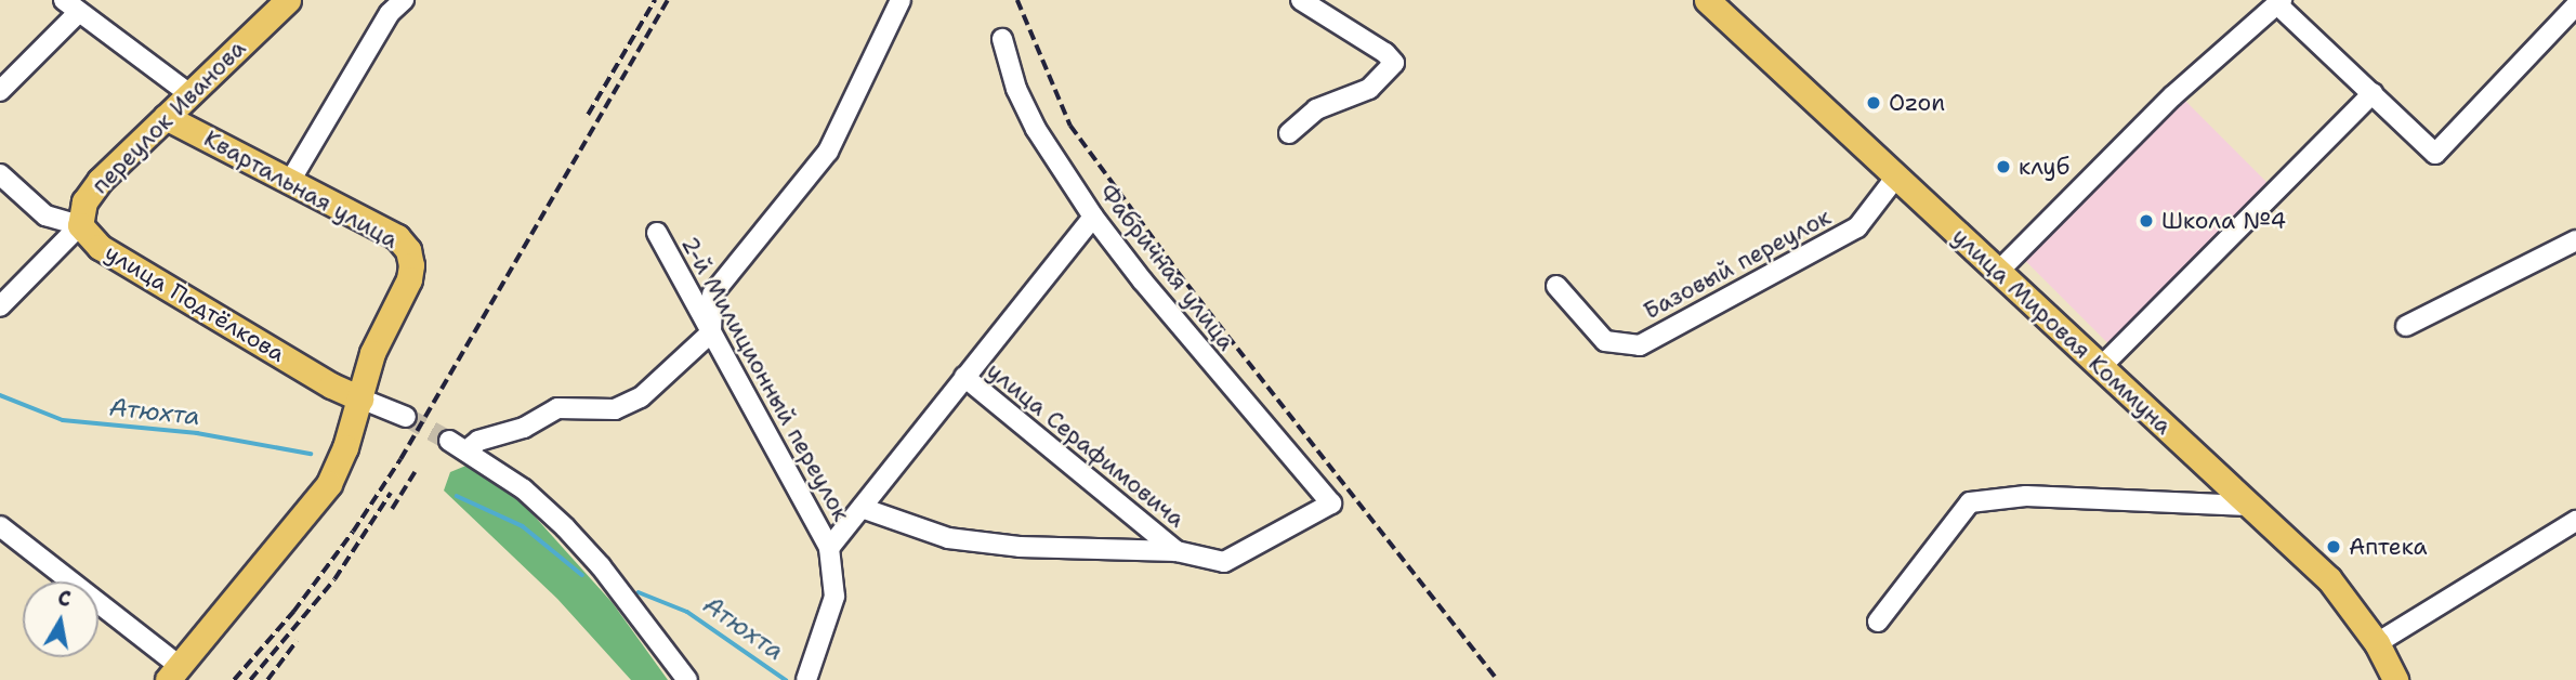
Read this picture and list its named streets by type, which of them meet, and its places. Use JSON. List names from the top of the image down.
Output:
{
  "streets": {
    "main road": [
      "переулок Иванова",
      "Квартальная улица",
      "улица Подтёлкова",
      "улица Мировая Коммуна"
    ],
    "street": [
      "Базовый переулок",
      "Фабричная улица",
      "2-й Милиционный переулок",
      "улица Серафимовича"
    ]
  },
  "crossings": [
    ["переулок Иванова", "Квартальная улица"],
    ["переулок Иванова", "улица Подтёлкова"],
    ["Квартальная улица", "улица Подтёлкова"],
    ["Базовый переулок", "улица Мировая Коммуна"],
    ["Фабричная улица", "улица Серафимовича"]
  ],
  "water": ["Атюхта"],
  "places": [
    "Ozon",
    "клуб",
    "Школа №4",
    "Аптека"
  ],
  "north": "top"
}
